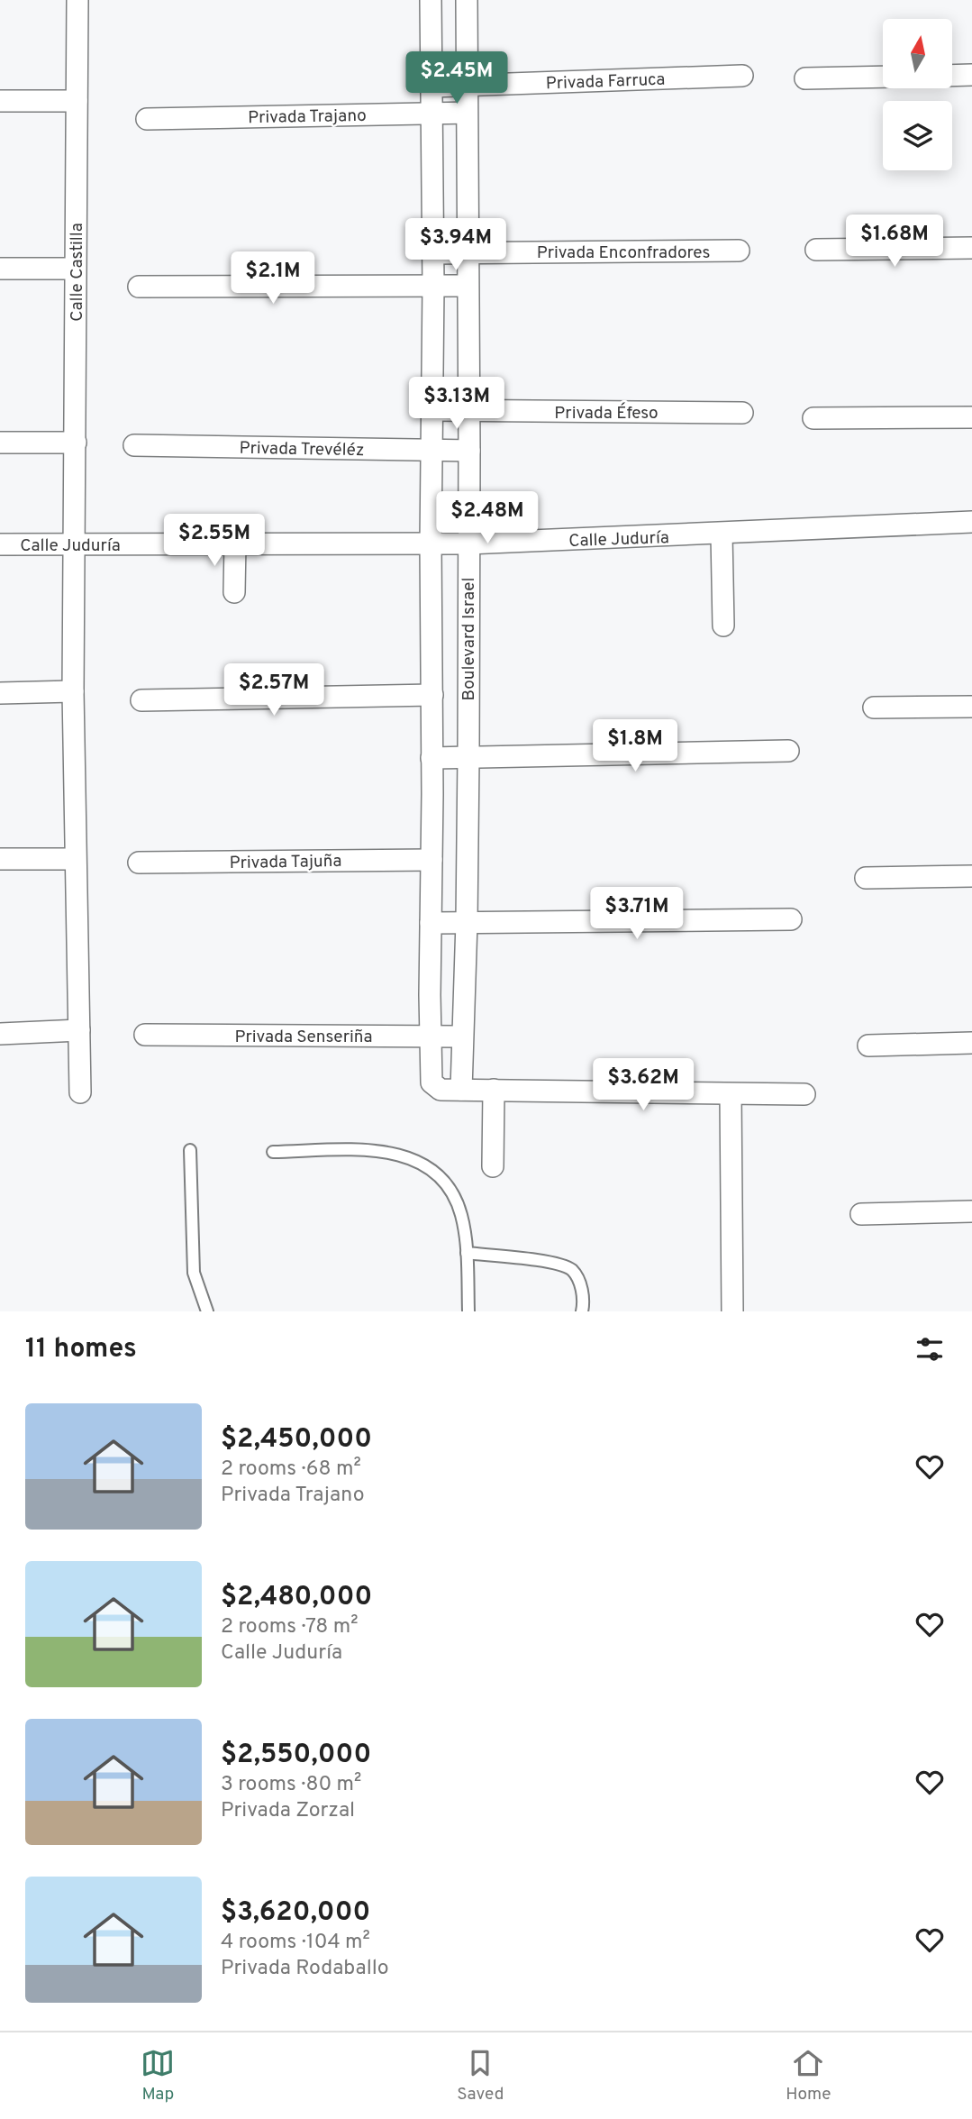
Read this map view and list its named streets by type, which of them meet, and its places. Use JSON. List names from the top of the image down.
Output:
{
  "streets": {
    "street": [
      "Privada Farruca",
      "Privada Trajano",
      "Privada Enconfradores",
      "Calle Castilla",
      "Privada Éfeso",
      "Privada Trevéléz",
      "Calle Juduría",
      "Boulevard Israel",
      "Privada Tajuña",
      "Privada Senseriña"
    ]
  },
  "crossings": [
    ["Privada Farruca", "Boulevard Israel"],
    ["Privada Trajano", "Boulevard Israel"],
    ["Privada Enconfradores", "Boulevard Israel"],
    ["Calle Castilla", "Calle Juduría"],
    ["Privada Éfeso", "Boulevard Israel"],
    ["Privada Trevéléz", "Boulevard Israel"],
    ["Calle Juduría", "Boulevard Israel"],
    ["Boulevard Israel", "Privada Tajuña"],
    ["Boulevard Israel", "Privada Senseriña"]
  ],
  "north": "top",
  "page": {
    "price": [
      "$2.45M",
      "$1.68M",
      "$3.94M",
      "$2.1M",
      "$3.13M",
      "$2.48M",
      "$2.55M",
      "$2.57M",
      "$1.8M",
      "$3.71M",
      "$3.62M"
    ],
    "heading": "11 homes",
    "list": [
      {
        "name": "$2,450,000",
        "note": "2 rooms · 68 m² · Privada Trajano"
      },
      {
        "name": "$2,480,000",
        "note": "2 rooms · 78 m² · Calle Juduría"
      },
      {
        "name": "$2,550,000",
        "note": "3 rooms · 80 m² · Privada Zorzal"
      },
      {
        "name": "$3,620,000",
        "note": "4 rooms · 104 m² · Privada Rodaballo"
      }
    ],
    "tabs": ["Map", "Saved", "Home"]
  }
}
